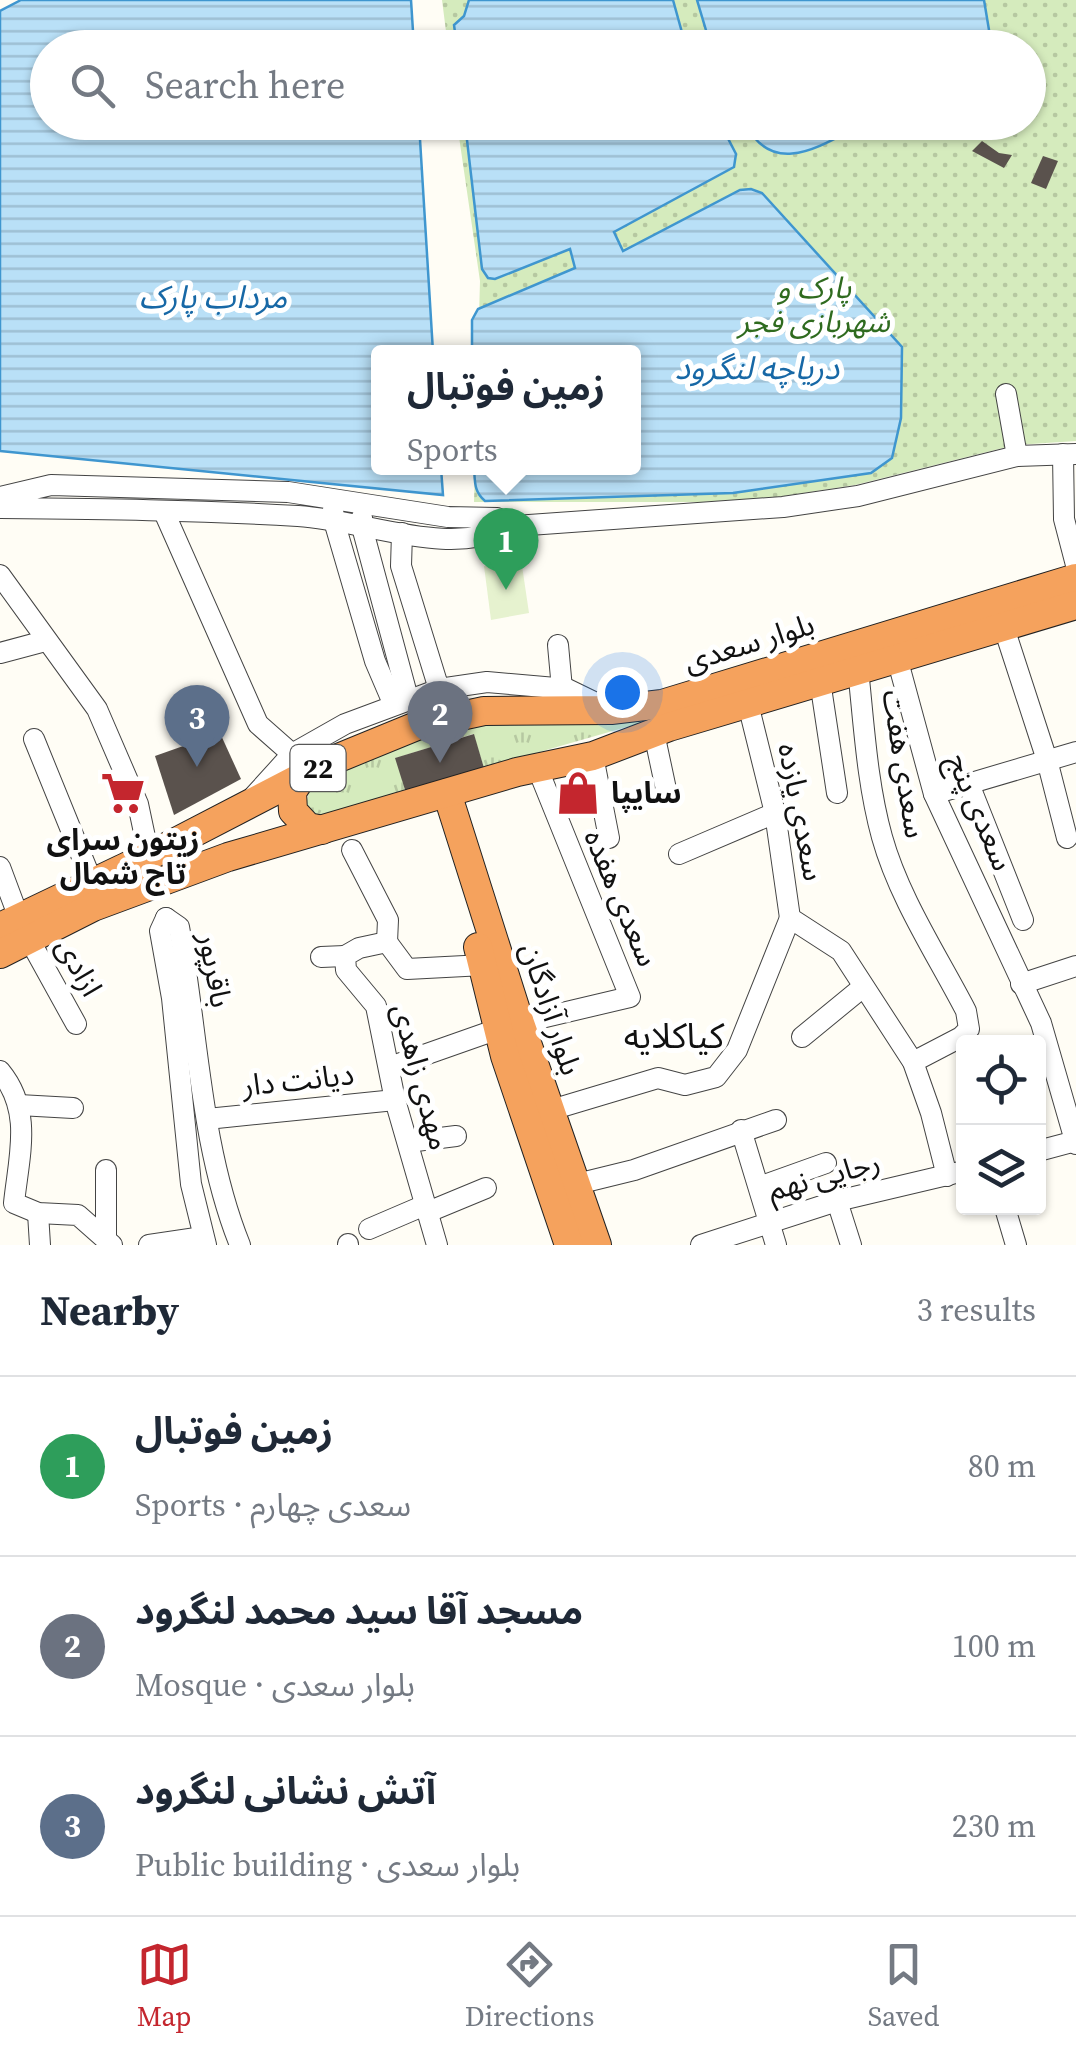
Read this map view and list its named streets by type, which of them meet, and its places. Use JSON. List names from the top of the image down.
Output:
{
  "streets": {
    "highway": ["بلوار سعدی", "22", "بلوار آزادگان"],
    "street": [
      "سعدی هفت",
      "سعدی یازده",
      "سعدی پنج",
      "سعدی هفده",
      "ازادی",
      "باقرپور",
      "مهدی زاهدی",
      "دیانت دار",
      "رجایی نهم"
    ]
  },
  "crossings": [
    ["بلوار سعدی", "سعدی هفت"],
    ["بلوار سعدی", "سعدی یازده"],
    ["بلوار سعدی", "سعدی پنج"],
    ["بلوار سعدی", "سعدی هفده"],
    ["بلوار سعدی", "ازادی"],
    ["بلوار سعدی", "بلوار آزادگان"],
    ["سعدی هفت", "سعدی یازده"],
    ["سعدی یازده", "رجایی نهم"],
    ["سعدی هفده", "بلوار آزادگان"],
    ["باقرپور", "دیانت دار"],
    ["مهدی زاهدی", "دیانت دار"]
  ],
  "districts": ["کیاکلایه"],
  "water": ["مرداب پارک", "دریاچه لنگرود"],
  "parks": ["پارک و شهربازی فجر"],
  "places": {
    "supermarket": ["زیتون سرای تاج شمال"],
    "shop": ["سایپا"]
  },
  "page": {
    "search": "Search here",
    "popup": ["زمین فوتبال", "Sports"],
    "pins": ["1", "2", "3"],
    "heading": ["Nearby", "3 results"],
    "list": [
      {
        "mark": "1",
        "name": "زمین فوتبال",
        "note": "Sports · سعدی چهارم",
        "value": "80 m"
      },
      {
        "mark": "2",
        "name": "مسجد آقا سید محمد لنگرود",
        "note": "Mosque · بلوار سعدی",
        "value": "100 m"
      },
      {
        "mark": "3",
        "name": "آتش نشانی لنگرود",
        "note": "Public building · بلوار سعدی",
        "value": "230 m"
      }
    ],
    "nav": ["Map", "Directions", "Saved"]
  }
}
